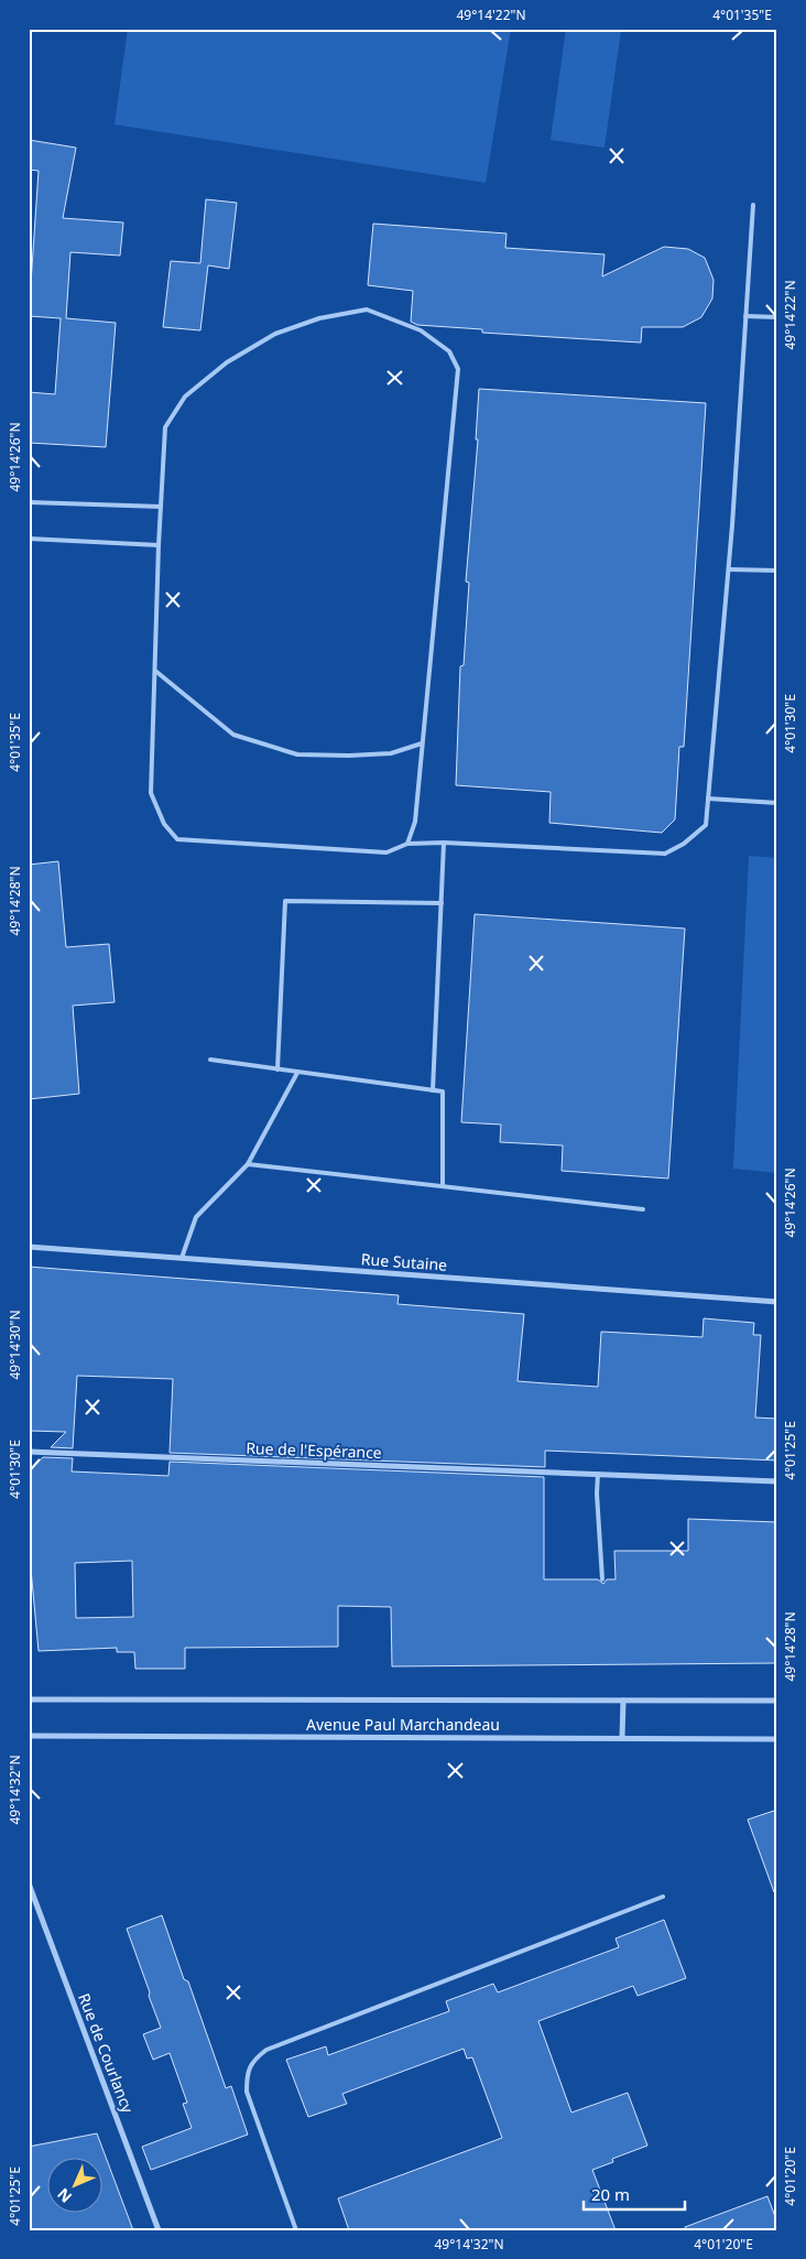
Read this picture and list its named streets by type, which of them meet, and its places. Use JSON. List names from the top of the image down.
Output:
{
  "streets": {
    "street": [
      "Rue Sutaine",
      "Rue de l'Espérance",
      "Avenue Paul Marchandeau",
      "Rue de Courlancy"
    ]
  },
  "scale_bar": "20 m",
  "north": "bottom left",
  "coordinates": [
    "49°14'22\"N",
    "4°01'35\"E",
    "49°14'26\"N",
    "4°01'30\"E",
    "49°14'28\"N",
    "49°14'30\"N",
    "4°01'25\"E",
    "49°14'32\"N",
    "4°01'20\"E"
  ]
}
